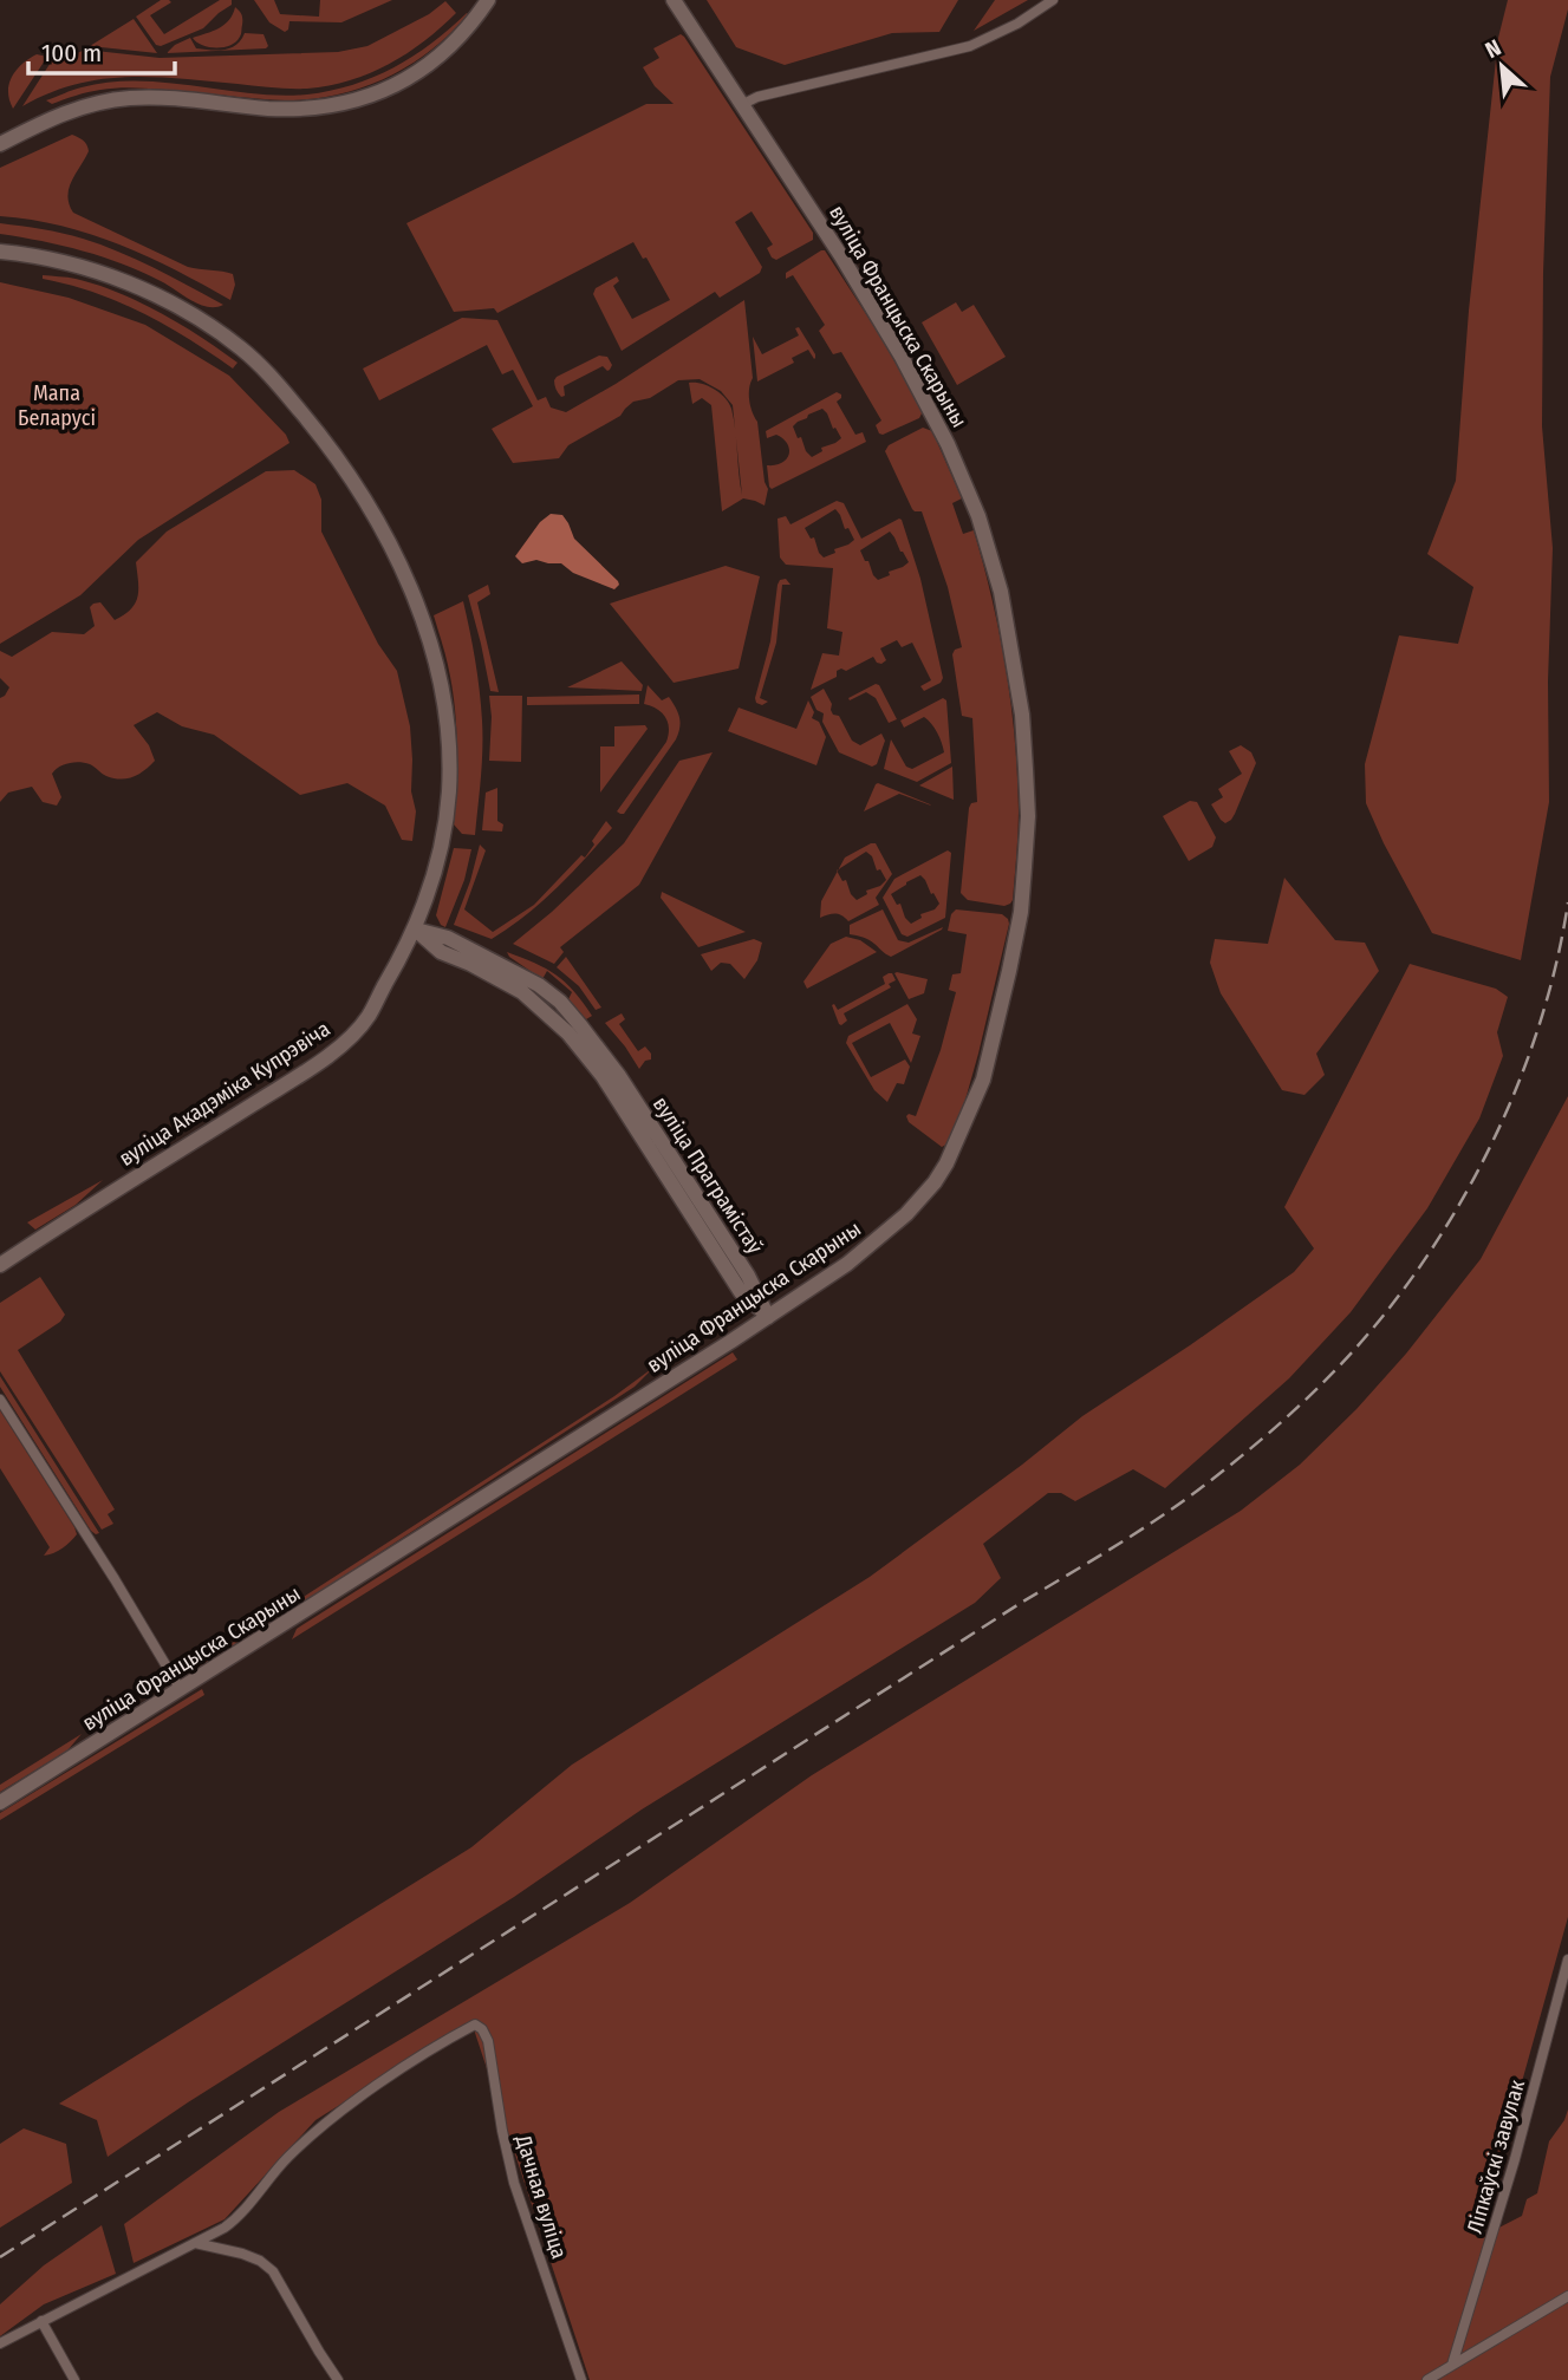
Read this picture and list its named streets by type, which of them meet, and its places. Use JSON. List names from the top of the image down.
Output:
{
  "streets": {
    "main road": ["вуліца Францыска Скарыны", "вуліца Акадэміка Купрэвіча", "вуліца Праграмістаў"],
    "street": ["Ліпкаўскі завулак", "Дачная вуліца"]
  },
  "crossings": [
    ["вуліца Францыска Скарыны", "вуліца Праграмістаў"],
    ["вуліца Акадэміка Купрэвіча", "вуліца Праграмістаў"]
  ],
  "parks": ["Мапа Беларусі"],
  "scale_bar": "100 m",
  "north": "top left"
}
